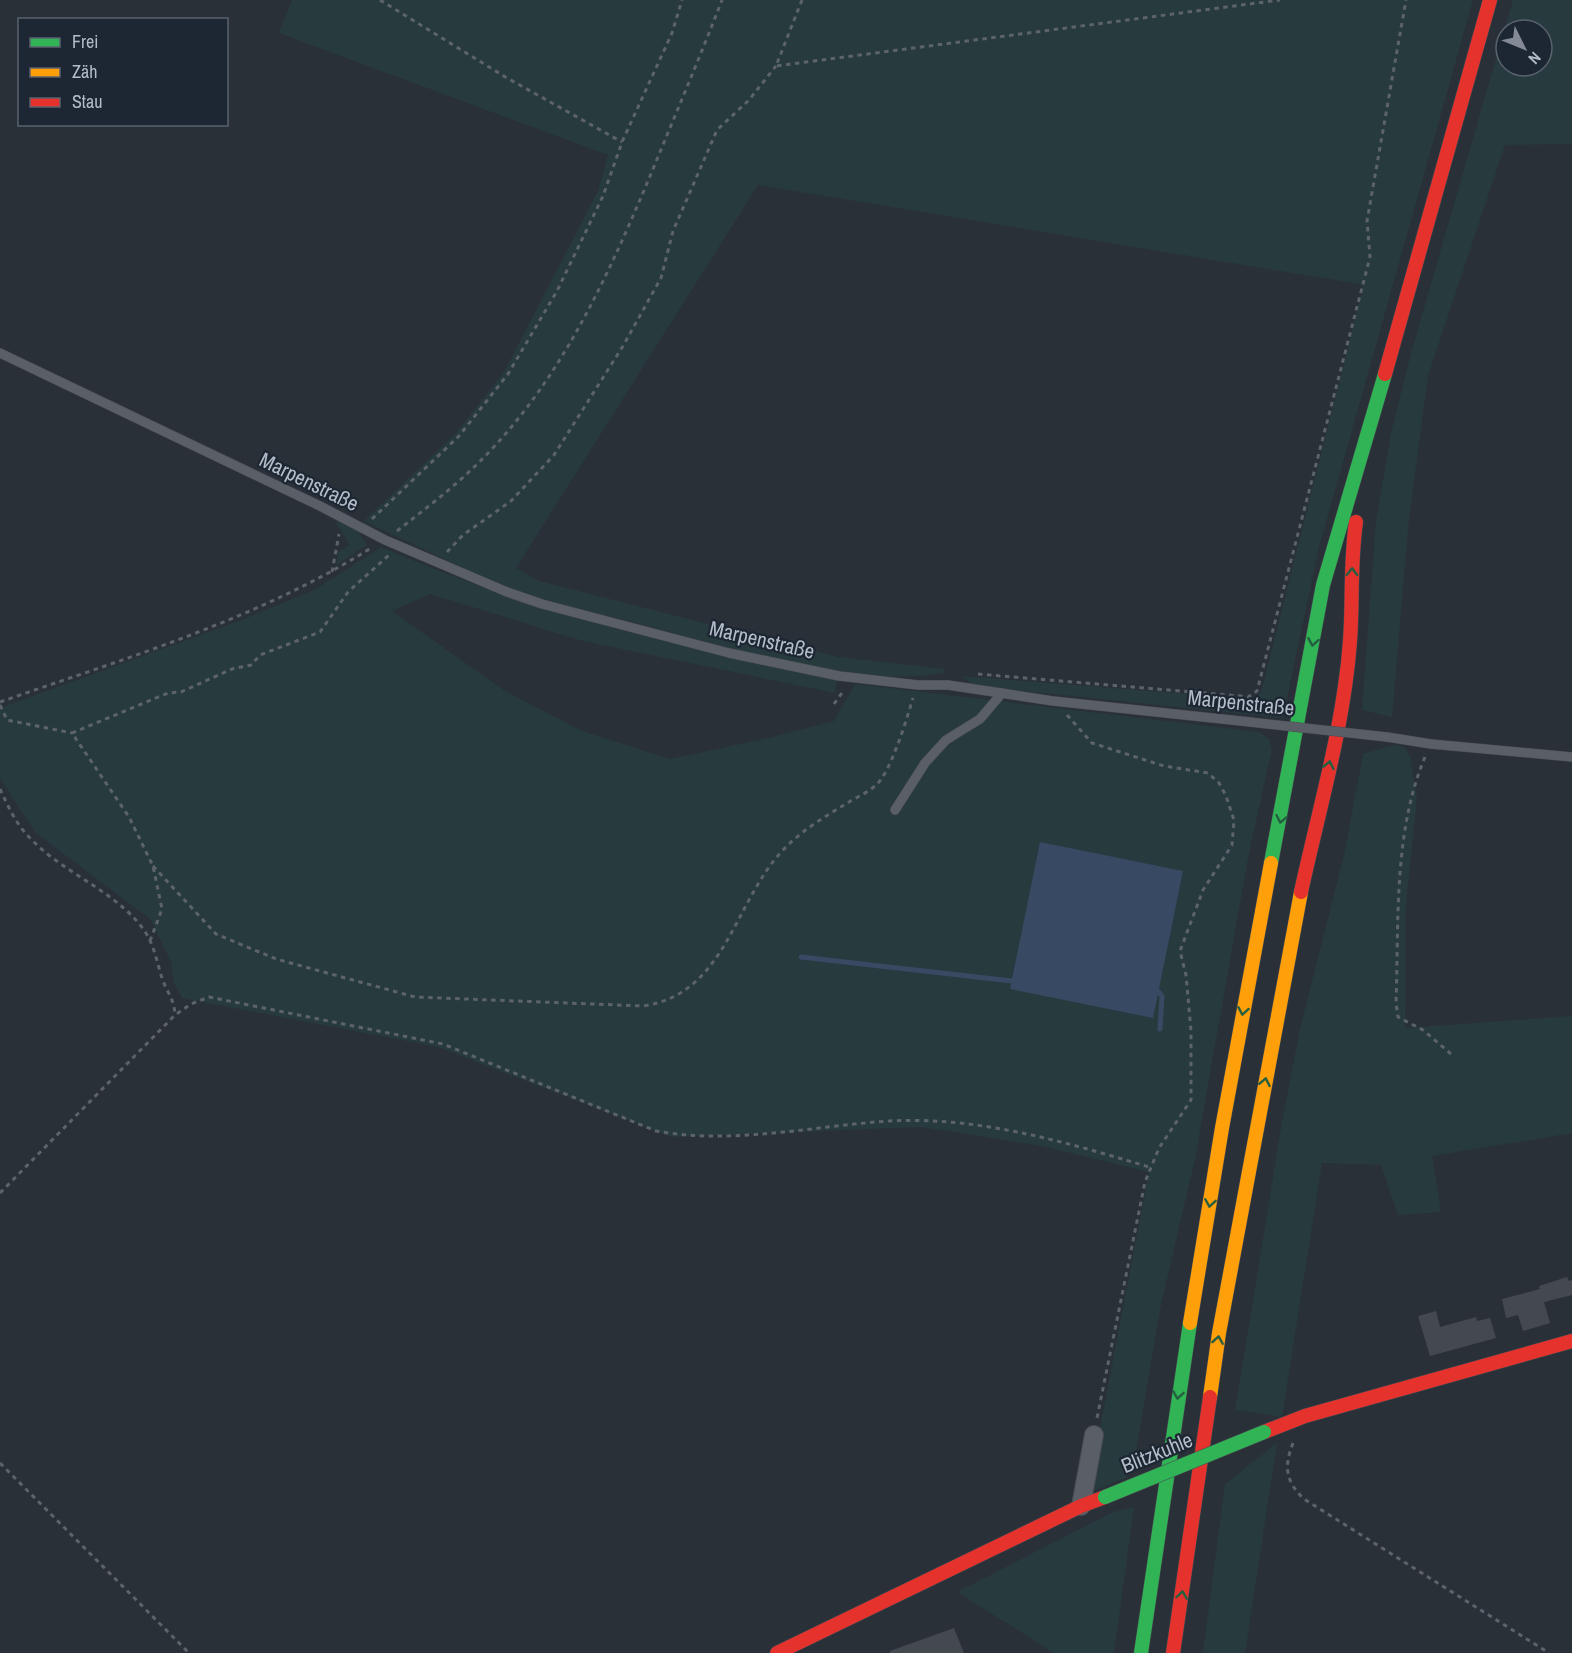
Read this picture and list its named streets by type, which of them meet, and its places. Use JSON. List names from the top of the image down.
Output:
{
  "streets": {
    "main road": ["Blitzkuhle"],
    "lane": ["Marpenstraße"]
  },
  "legend": ["Frei", "Zäh", "Stau"],
  "north": "bottom right"
}
